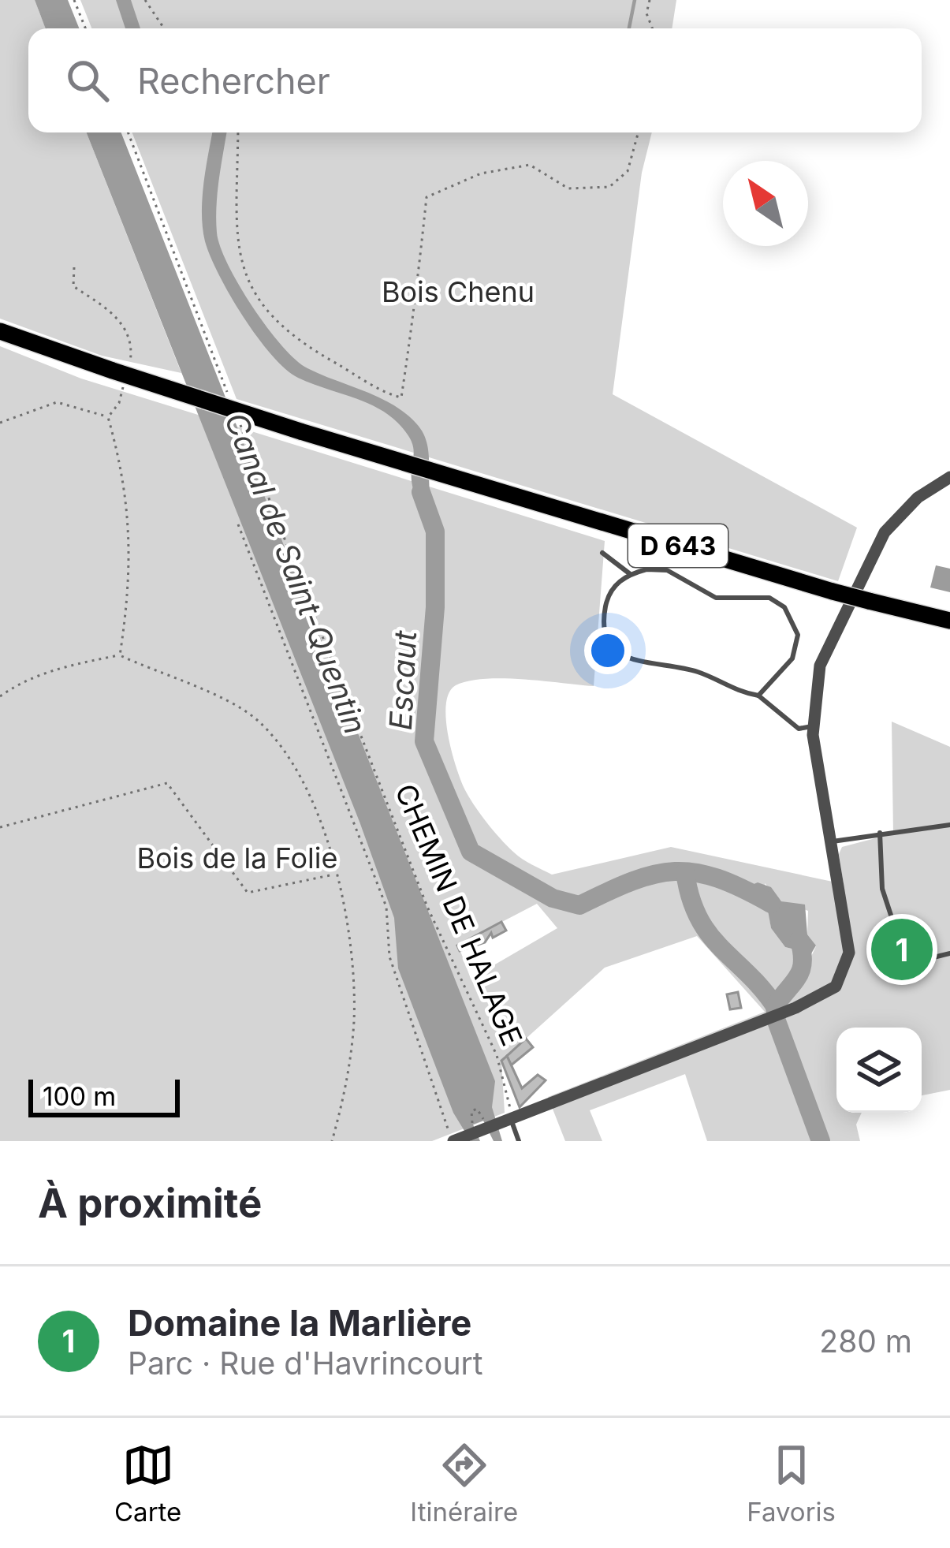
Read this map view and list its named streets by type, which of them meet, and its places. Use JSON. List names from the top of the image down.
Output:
{
  "streets": {
    "highway": ["D 643"],
    "path": ["CHEMIN DE HALAGE"]
  },
  "water": ["Canal de Saint-Quentin", "Escaut"],
  "parks": ["Bois Chenu", "Bois de la Folie"],
  "scale_bar": "100 m",
  "north": "top left",
  "page": {
    "search": "Rechercher",
    "pins": "1",
    "scale": "100 m",
    "heading": "À proximité",
    "list": [
      {
        "mark": "1",
        "name": "Domaine la Marlière",
        "note": "Parc · Rue d'Havrincourt",
        "value": "280 m"
      }
    ],
    "nav": ["Carte", "Itinéraire", "Favoris"]
  }
}
